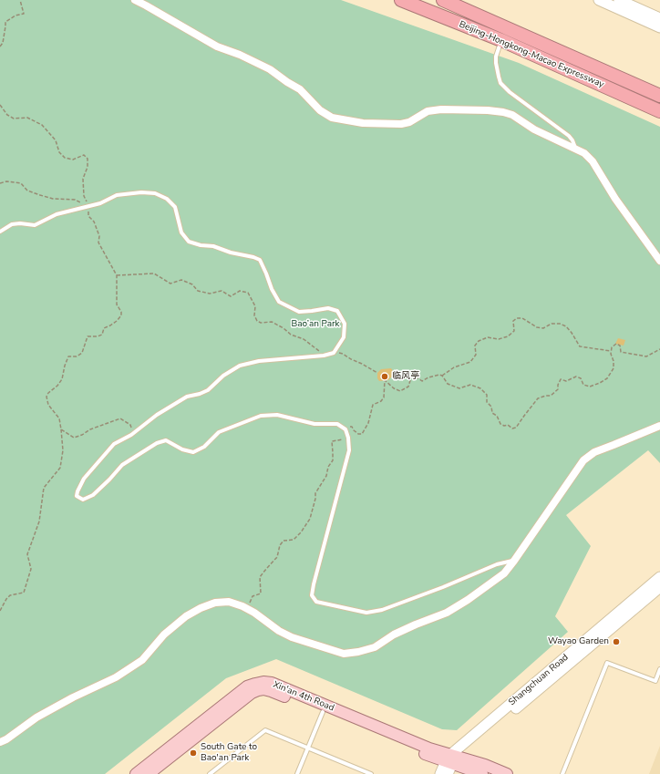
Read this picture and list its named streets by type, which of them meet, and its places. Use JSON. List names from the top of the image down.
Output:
{
  "streets": {
    "highway": ["Beijing-Hongkong-Macao Expressway"],
    "main road": ["Shangchuan Road", "Xin'an 4th Road"]
  },
  "crossings": [
    ["Shangchuan Road", "Xin'an 4th Road"]
  ],
  "parks": ["Bao’an Park"],
  "places": ["临风亭", "Wayao Garden", "South Gate to Bao'an Park"]
}
